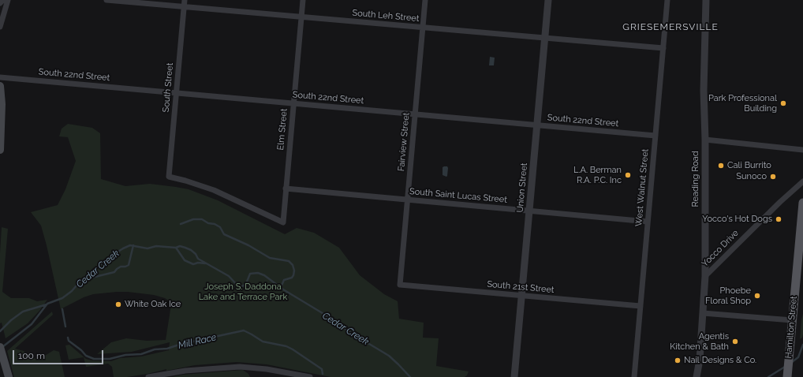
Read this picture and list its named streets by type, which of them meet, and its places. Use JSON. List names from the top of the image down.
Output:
{
  "streets": {
    "main road": ["Hamilton Street"],
    "street": [
      "South Leh Street",
      "South 22nd Street",
      "South Street",
      "Elm Street",
      "Fairview Street",
      "Reading Road",
      "Union Street",
      "West Walnut Street",
      "South Saint Lucas Street",
      "Yocco Drive",
      "South 21st Street"
    ]
  },
  "crossings": [
    ["South Leh Street", "South Street"],
    ["South Leh Street", "Elm Street"],
    ["South Leh Street", "Fairview Street"],
    ["South Leh Street", "Union Street"],
    ["South Leh Street", "West Walnut Street"],
    ["South 22nd Street", "South Street"],
    ["South 22nd Street", "Elm Street"],
    ["South 22nd Street", "Fairview Street"],
    ["South 22nd Street", "Union Street"],
    ["South 22nd Street", "West Walnut Street"],
    ["South Street", "Elm Street"],
    ["Elm Street", "South Saint Lucas Street"],
    ["Fairview Street", "South Saint Lucas Street"],
    ["Fairview Street", "South 21st Street"],
    ["Reading Road", "Yocco Drive"],
    ["Union Street", "South Saint Lucas Street"],
    ["Union Street", "South 21st Street"],
    ["West Walnut Street", "South Saint Lucas Street"],
    ["West Walnut Street", "South 21st Street"]
  ],
  "districts": ["GRIESEMERSVILLE"],
  "water": ["Cedar Creek", "Mill Race"],
  "parks": ["Joseph S. Daddona Lake and Terrace Park"],
  "places": [
    "Park Professional Building",
    "Cali Burrito",
    "L.A. Berman R.A. P.C. Inc",
    "Sunoco",
    "Yocco's Hot Dogs",
    "Phoebe Floral Shop",
    "White Oak Ice",
    "Agentis Kitchen & Bath",
    "Nail Designs & Co."
  ],
  "scale_bar": "100 m"
}
